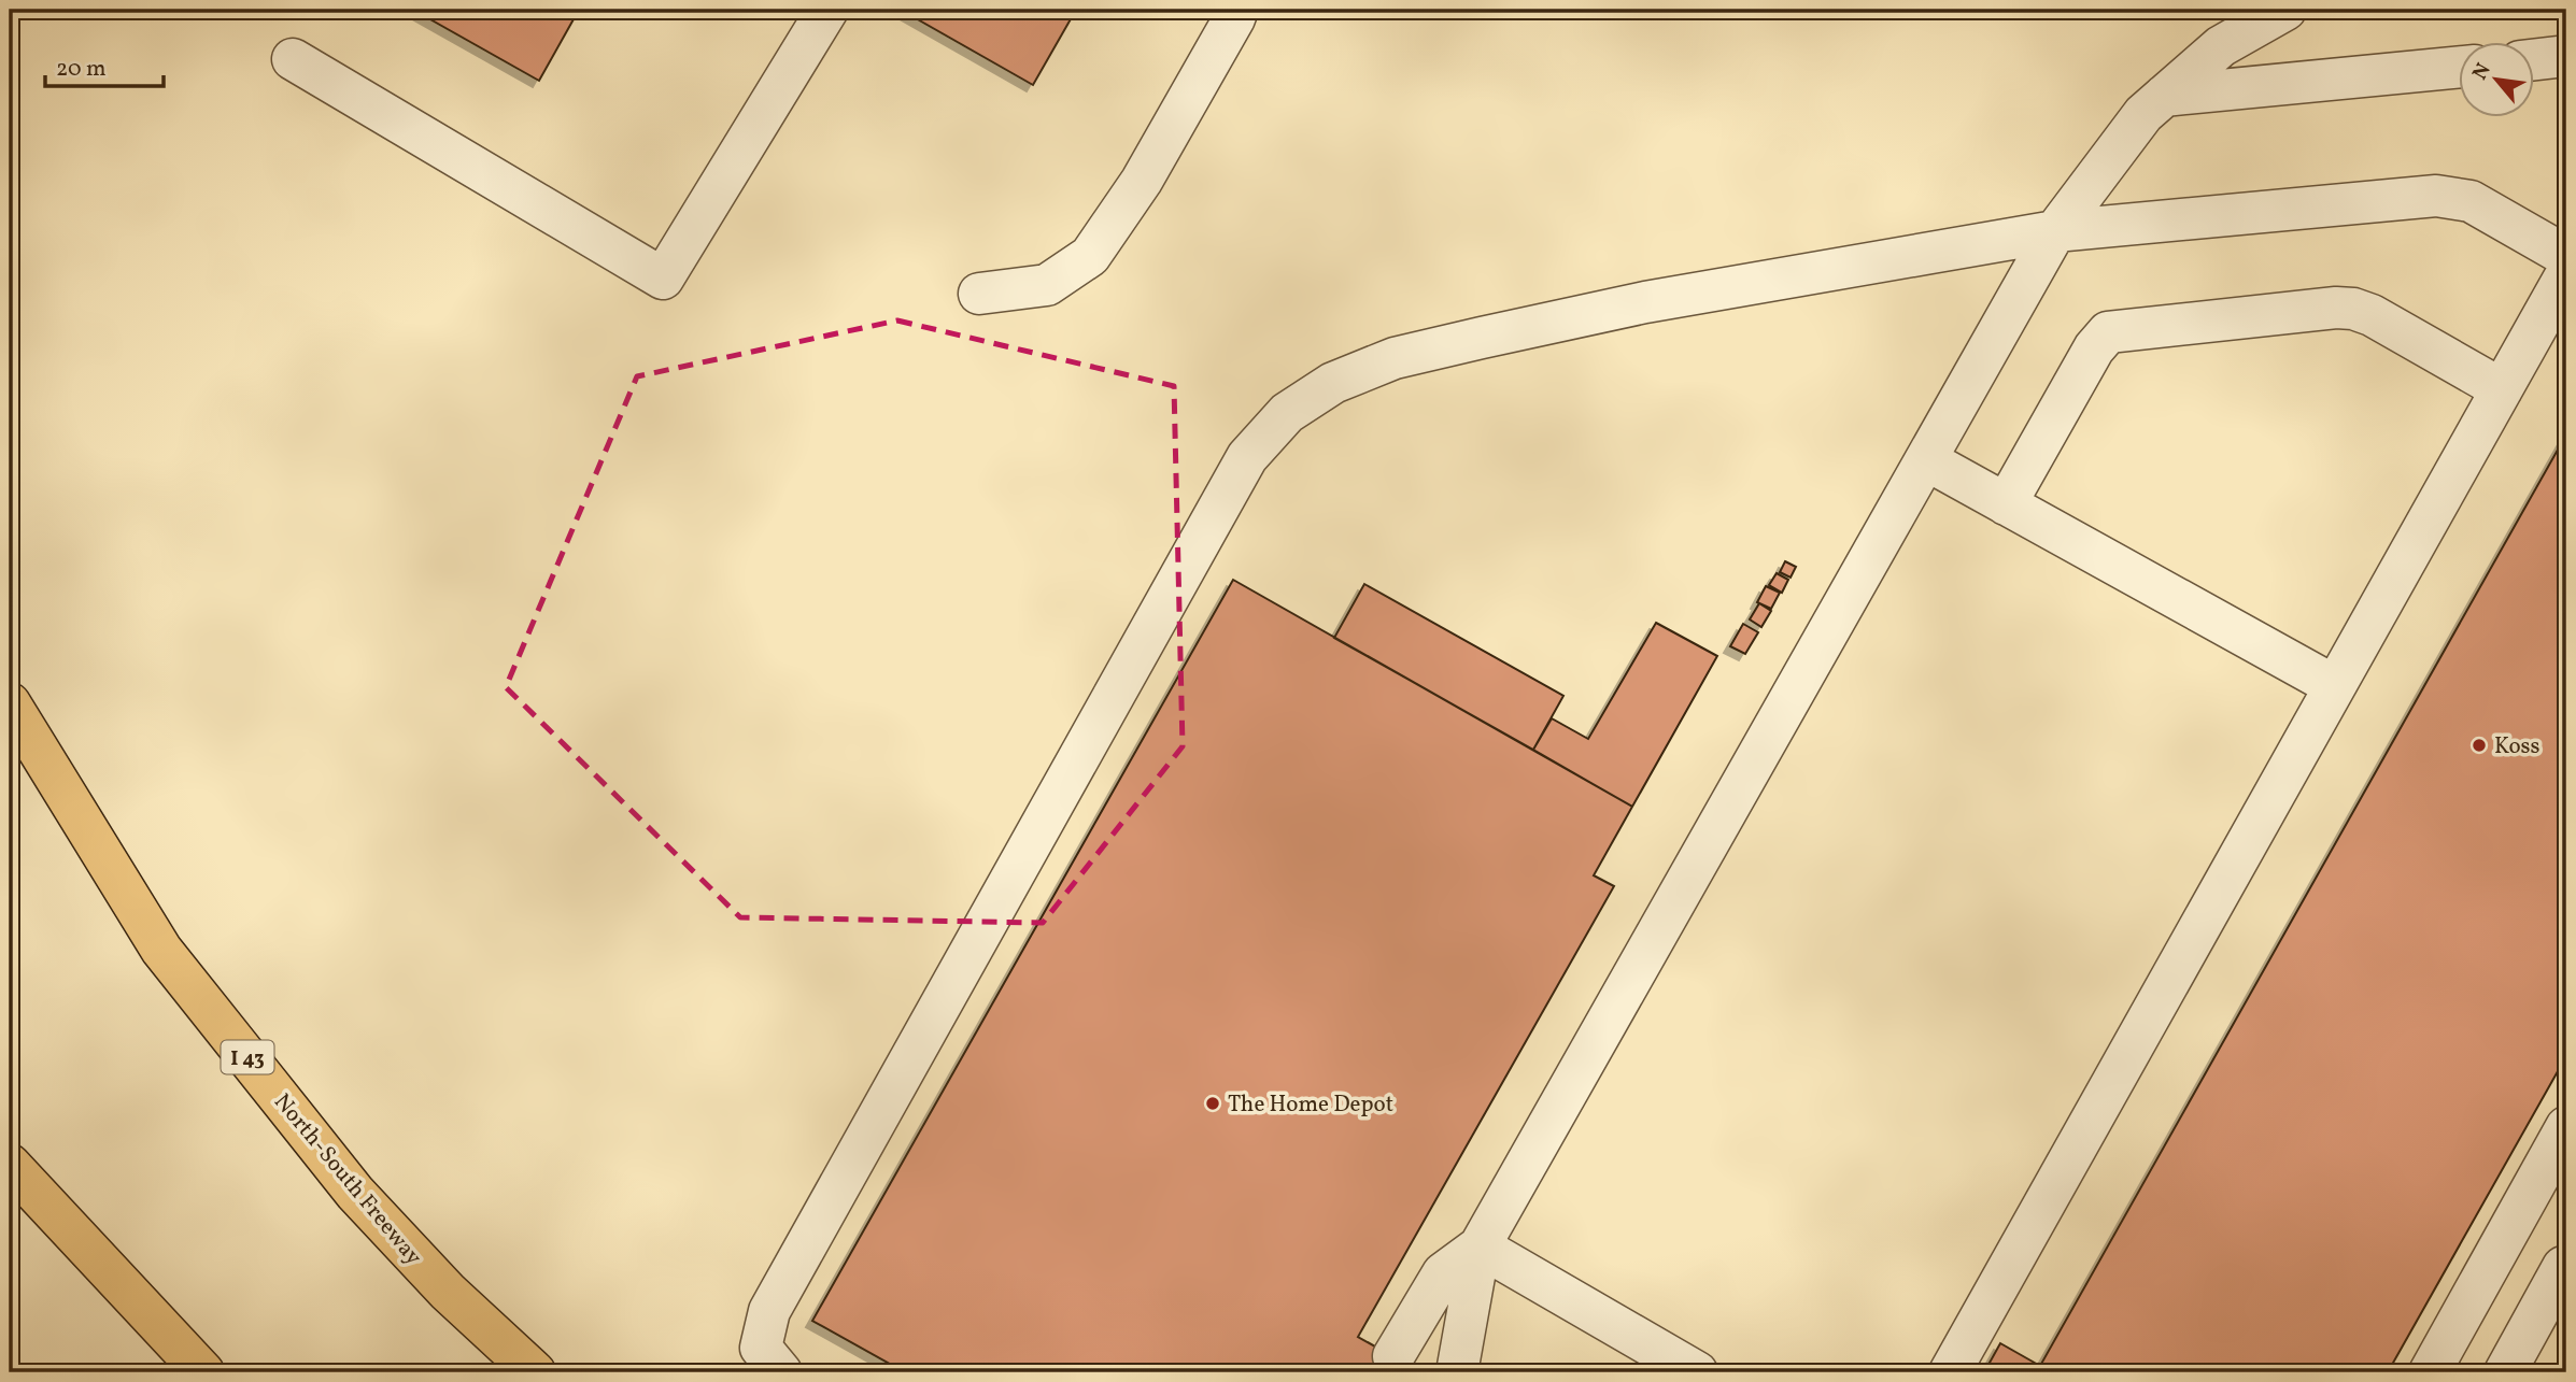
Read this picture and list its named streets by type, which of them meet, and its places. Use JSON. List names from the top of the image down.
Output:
{
  "streets": {
    "highway": ["I 43", "North-South Freeway"]
  },
  "places": ["Koss", "The Home Depot"],
  "scale_bar": "20 m",
  "north": "top left"
}
